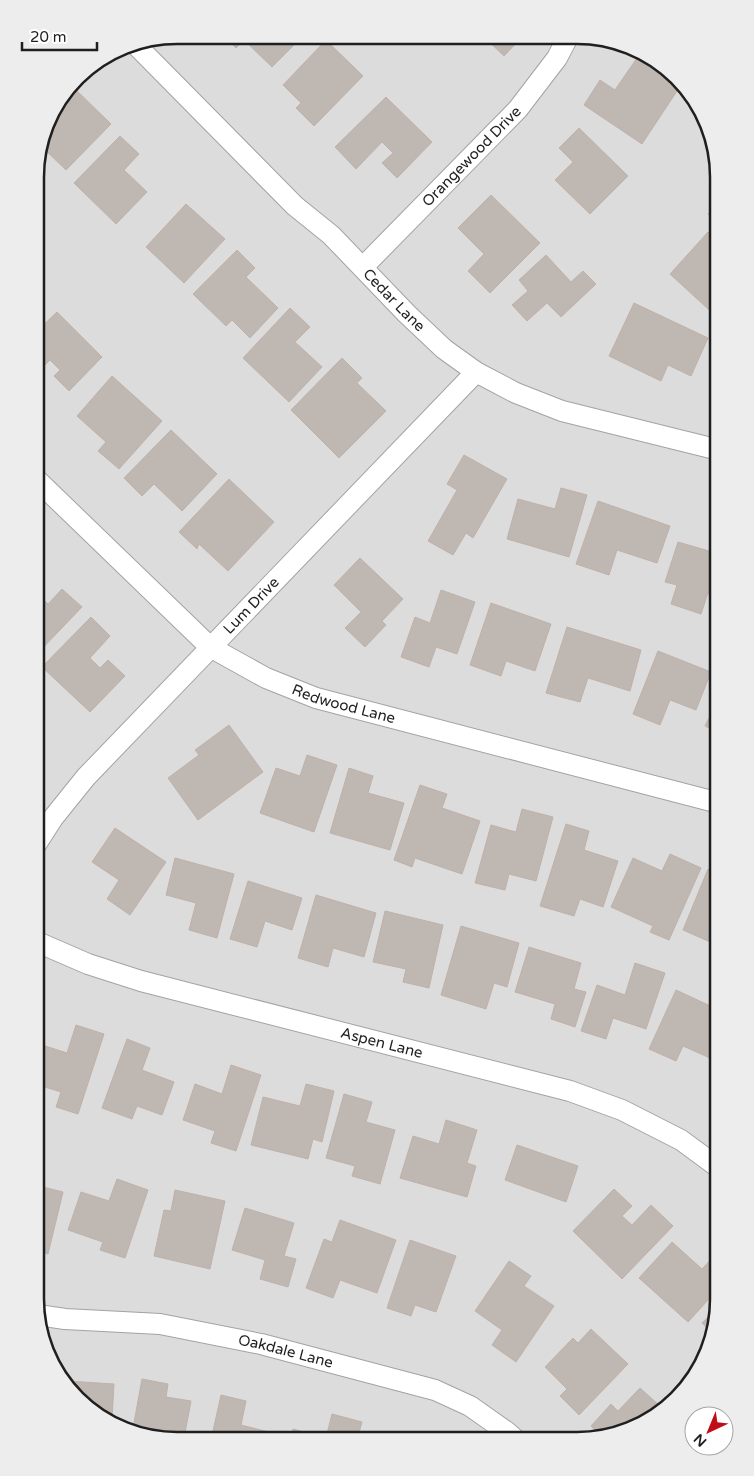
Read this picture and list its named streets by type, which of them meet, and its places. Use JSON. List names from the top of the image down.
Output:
{
  "streets": {
    "street": [
      "Orangewood Drive",
      "Cedar Lane",
      "Lum Drive",
      "Redwood Lane",
      "Aspen Lane",
      "Oakdale Lane"
    ]
  },
  "crossings": [
    ["Orangewood Drive", "Cedar Lane"],
    ["Cedar Lane", "Lum Drive"],
    ["Lum Drive", "Redwood Lane"]
  ],
  "scale_bar": "20 m",
  "north": "bottom left"
}
